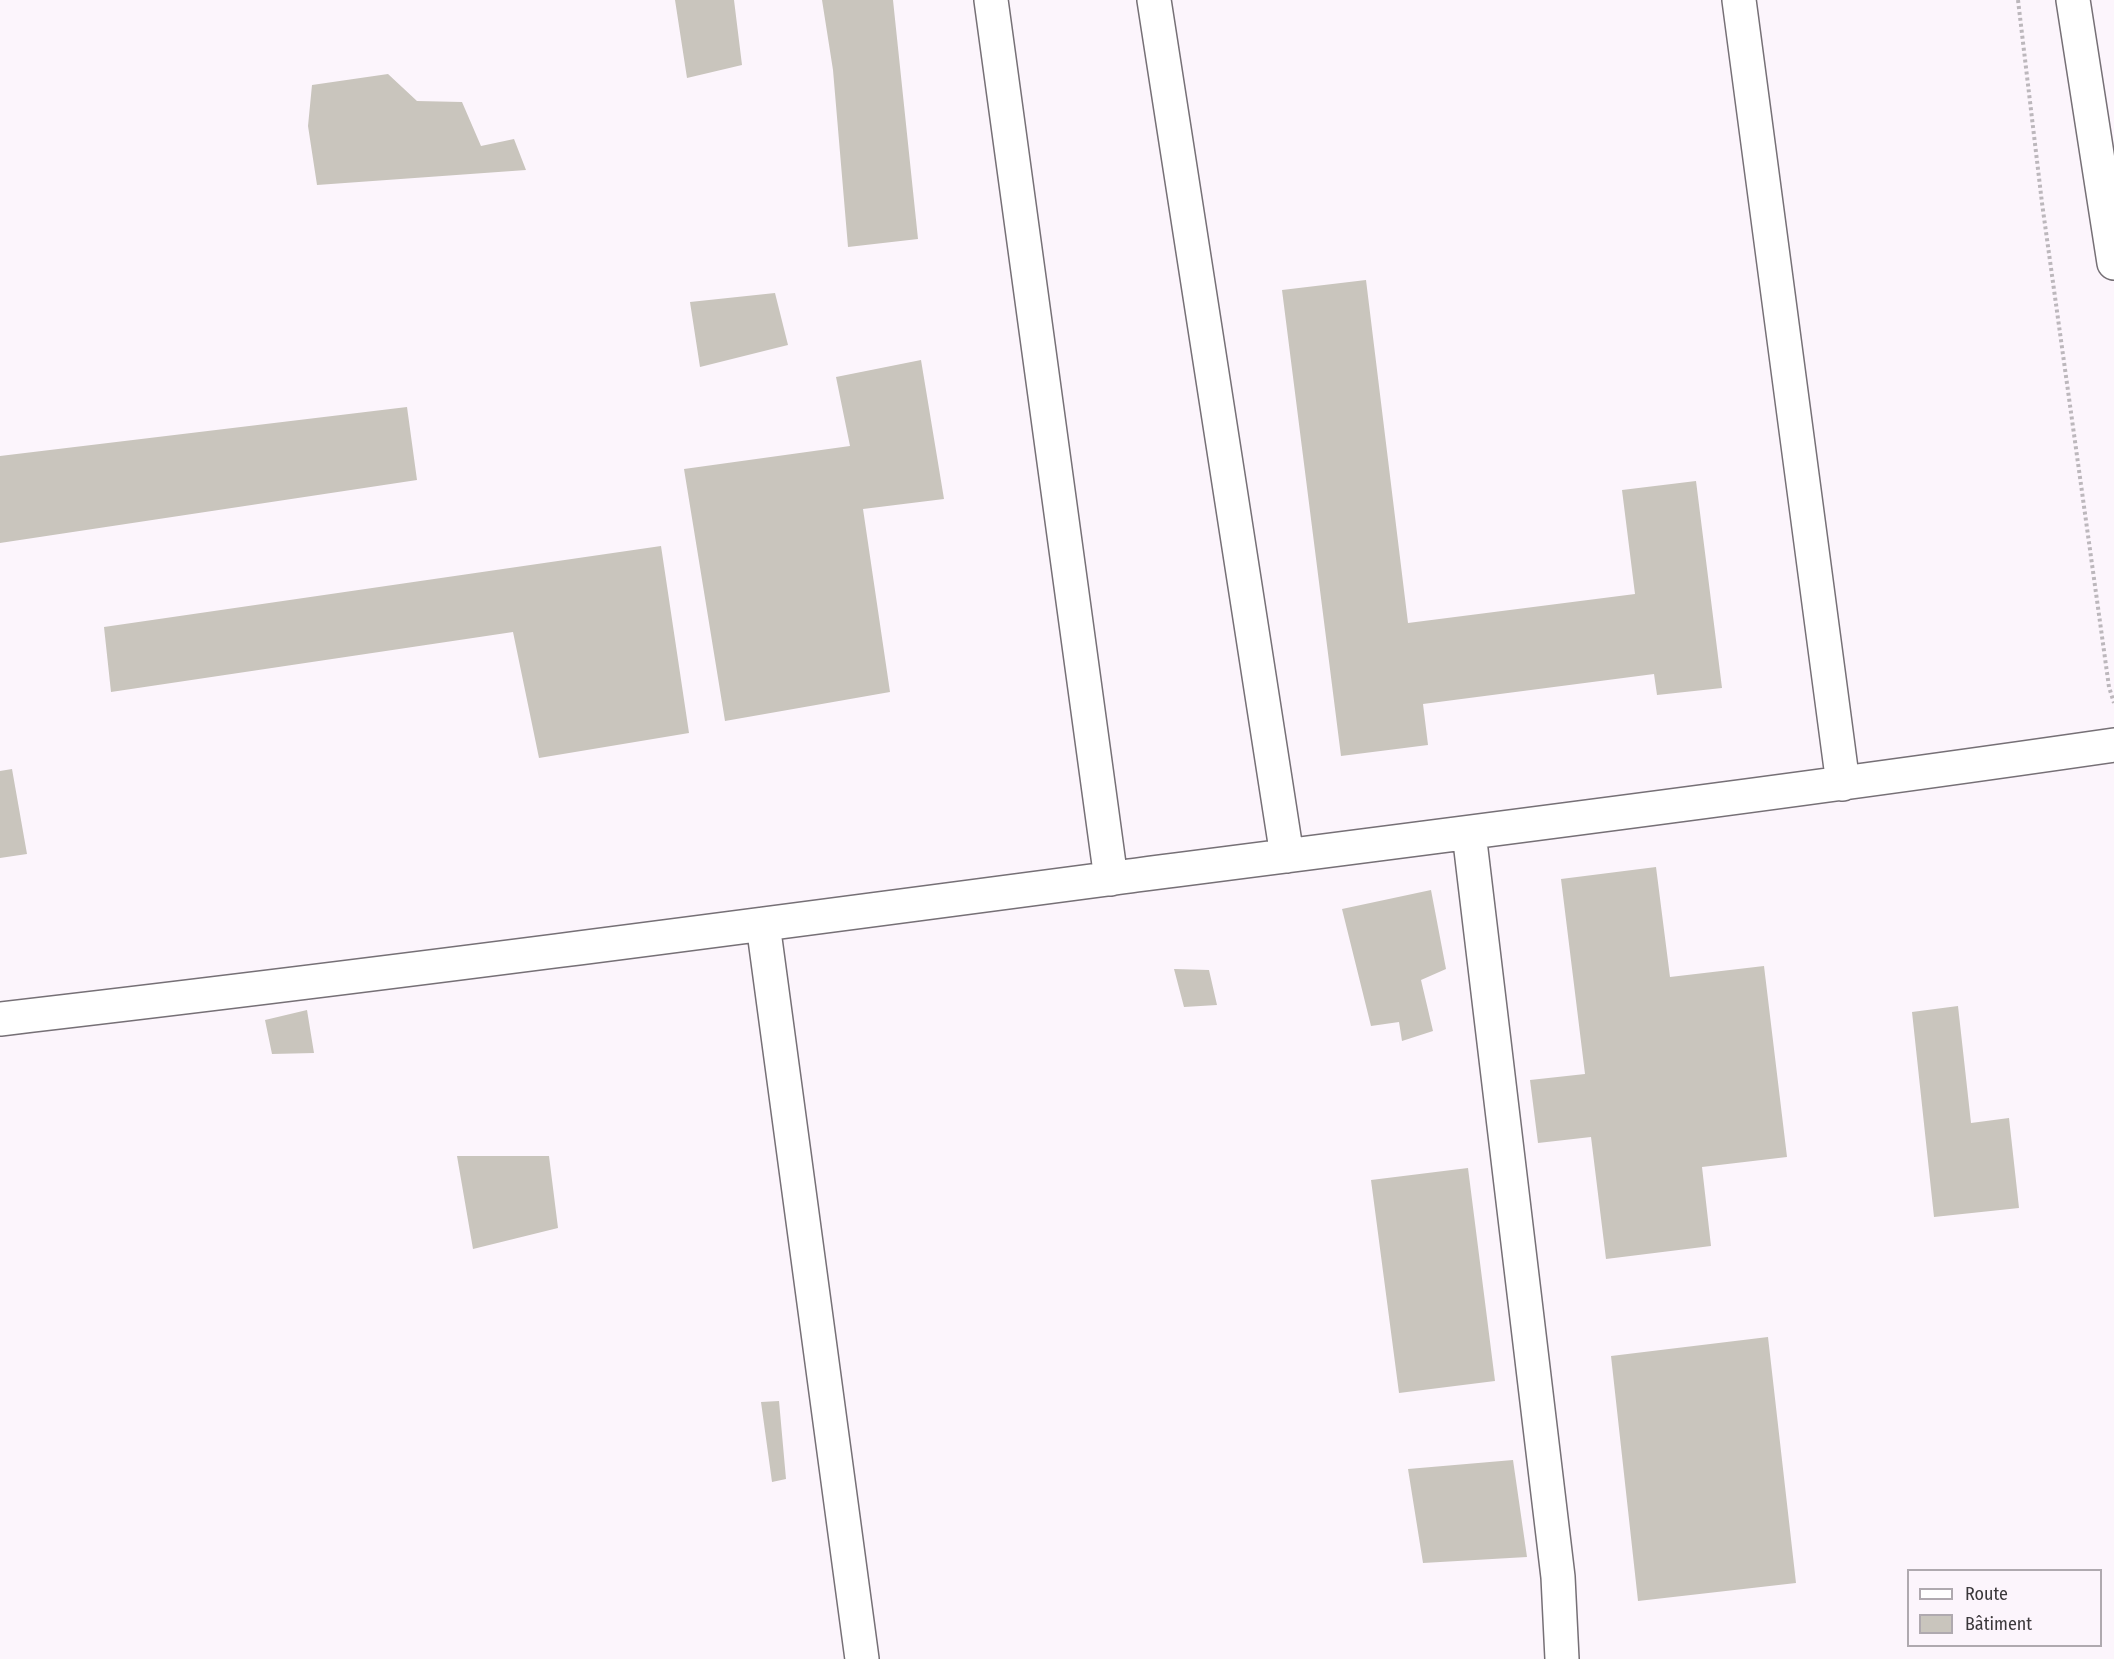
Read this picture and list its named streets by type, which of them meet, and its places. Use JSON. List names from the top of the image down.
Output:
{
  "legend": ["Route", "Bâtiment"]
}
